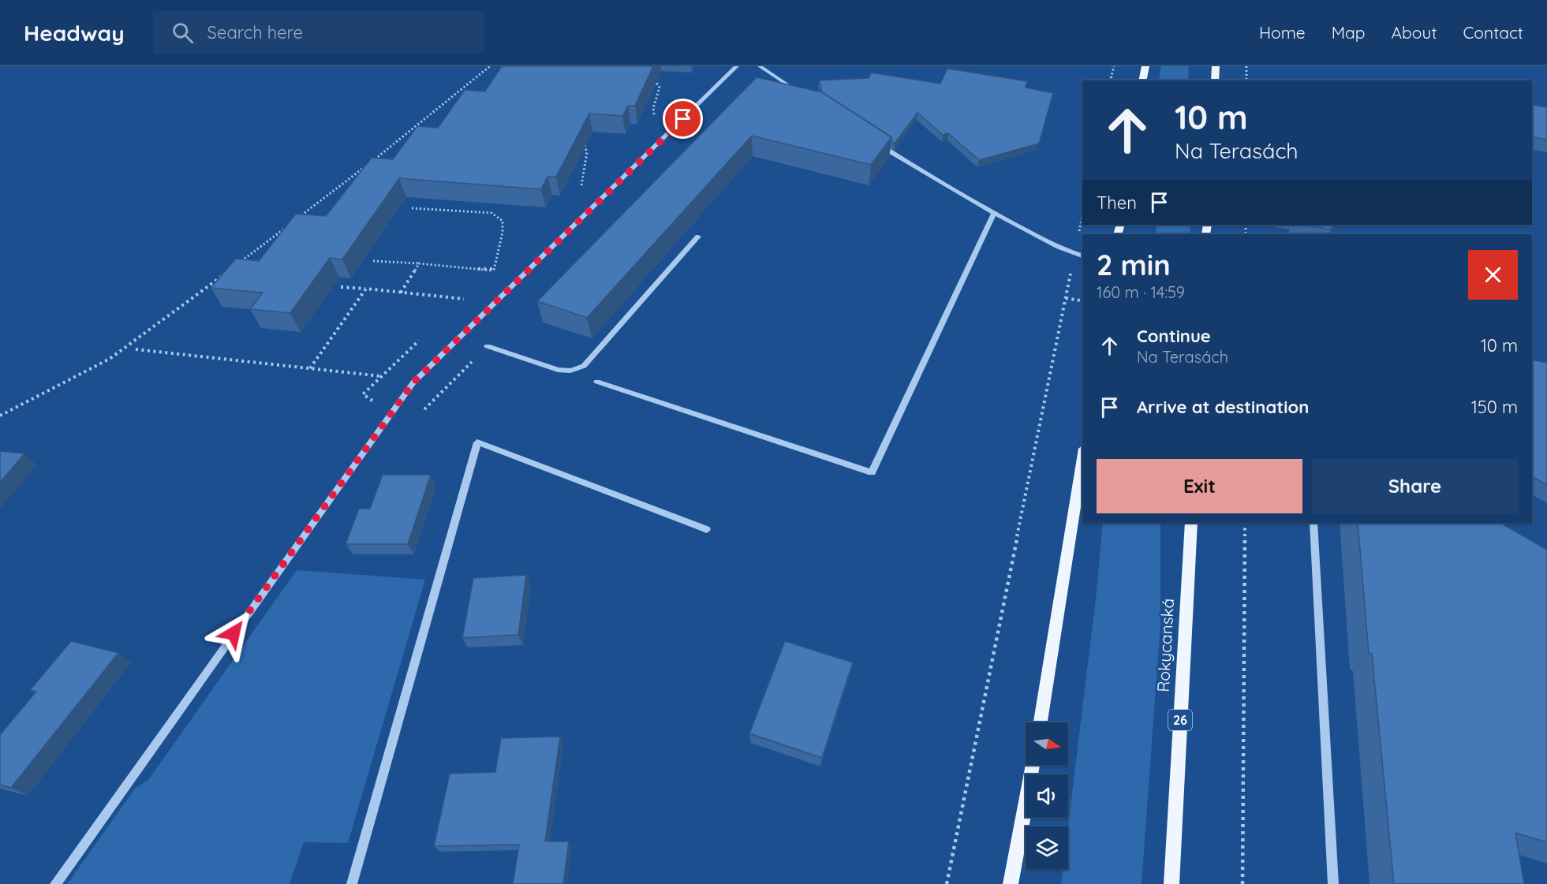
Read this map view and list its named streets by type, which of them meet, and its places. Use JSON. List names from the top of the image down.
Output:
{
  "streets": {
    "main road": ["Rokycanská", "26"]
  },
  "north": "right",
  "page": {
    "header": "Headway",
    "search": "Search here",
    "nav": [
      "Home",
      "Map",
      "About",
      "Contact"
    ],
    "turn": ["10 m", "Na Terasách"],
    "then": "Then",
    "heading": ["2 min", "160 m · 14:59"],
    "list": [
      {
        "name": "Continue",
        "note": "Na Terasách",
        "value": "10 m"
      },
      {
        "name": "Arrive at destination",
        "value": "150 m"
      }
    ],
    "buttons": ["Exit", "Share"]
  }
}
